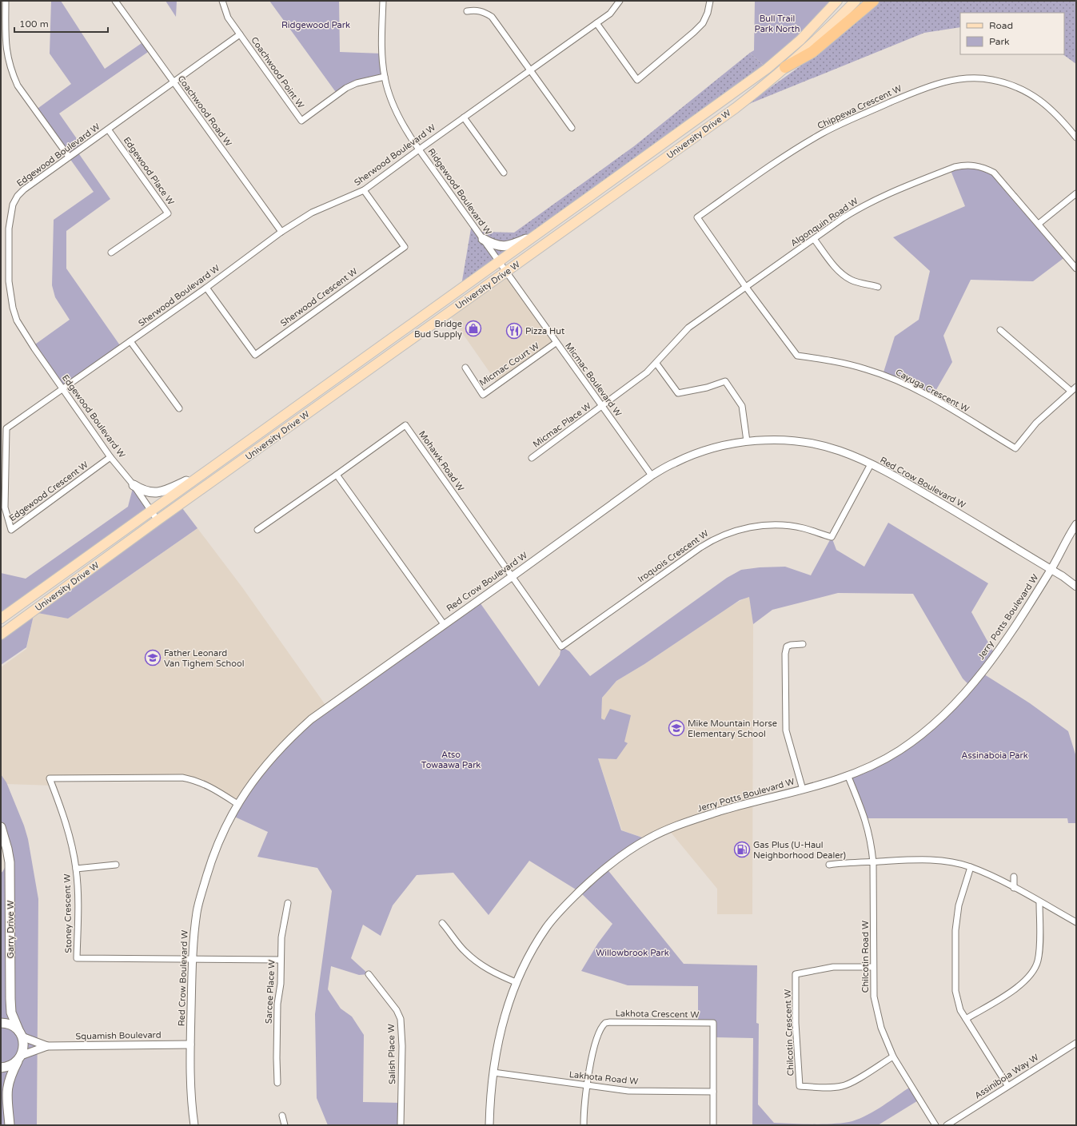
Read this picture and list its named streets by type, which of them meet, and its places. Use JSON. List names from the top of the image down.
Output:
{
  "streets": {
    "main road": ["University Drive W", "Garry Drive W"],
    "street": [
      "Coachwood Point W",
      "Chippewa Crescent W",
      "Coachwood Road W",
      "Edgewood Boulevard W",
      "Sherwood Boulevard W",
      "Edgewood Place W",
      "Ridgewood Boulevard W",
      "Algonquin Road W",
      "Sherwood Crescent W",
      "Micmac Court W",
      "Micmac Boulevard W",
      "Cayuga Crescent W",
      "Micmac Place W",
      "Mohawk Road W",
      "Red Crow Boulevard W",
      "Edgewood Crescent W",
      "Iroquois Crescent W",
      "Jerry Potts Boulevard W",
      "Stoney Crescent W",
      "Chilcotin Road W",
      "Sarcee Place W",
      "Lakhota Crescent W",
      "Chilcotin Crescent W",
      "Squamish Boulevard",
      "Salish Place W",
      "Assiniboia Way W",
      "Lakhota Road W"
    ]
  },
  "crossings": [
    ["Coachwood Point W", "Edgewood Boulevard W"],
    ["Coachwood Point W", "Ridgewood Boulevard W"],
    ["Chippewa Crescent W", "Algonquin Road W"],
    ["Chippewa Crescent W", "Cayuga Crescent W"],
    ["Coachwood Road W", "Edgewood Boulevard W"],
    ["Coachwood Road W", "Sherwood Boulevard W"],
    ["University Drive W", "Edgewood Boulevard W"],
    ["University Drive W", "Ridgewood Boulevard W"],
    ["University Drive W", "Micmac Boulevard W"],
    ["Edgewood Boulevard W", "Sherwood Boulevard W"],
    ["Edgewood Boulevard W", "Edgewood Place W"],
    ["Edgewood Boulevard W", "Edgewood Crescent W"],
    ["Sherwood Boulevard W", "Ridgewood Boulevard W"],
    ["Sherwood Boulevard W", "Sherwood Crescent W"],
    ["Sherwood Boulevard W", "Edgewood Crescent W"],
    ["Ridgewood Boulevard W", "Micmac Boulevard W"],
    ["Algonquin Road W", "Micmac Boulevard W"],
    ["Algonquin Road W", "Cayuga Crescent W"],
    ["Algonquin Road W", "Micmac Place W"],
    ["Micmac Court W", "Micmac Boulevard W"],
    ["Micmac Boulevard W", "Micmac Place W"],
    ["Micmac Boulevard W", "Red Crow Boulevard W"],
    ["Mohawk Road W", "Red Crow Boulevard W"],
    ["Mohawk Road W", "Iroquois Crescent W"],
    ["Red Crow Boulevard W", "Iroquois Crescent W"],
    ["Red Crow Boulevard W", "Jerry Potts Boulevard W"],
    ["Red Crow Boulevard W", "Stoney Crescent W"],
    ["Red Crow Boulevard W", "Squamish Boulevard"],
    ["Jerry Potts Boulevard W", "Chilcotin Road W"],
    ["Jerry Potts Boulevard W", "Lakhota Road W"],
    ["Garry Drive W", "Squamish Boulevard"],
    ["Chilcotin Road W", "Chilcotin Crescent W"],
    ["Lakhota Crescent W", "Lakhota Road W"]
  ],
  "parks": [
    "Bull Trail Park North",
    "Ridgewood Park",
    "Atso Towaawa Park",
    "Assinaboia Park",
    "Willowbrook Park"
  ],
  "places": {
    "shop": ["Bridge Bud Supply"],
    "restaurant": ["Pizza Hut"],
    "school or university": ["Father Leonard Van Tighem School", "Mike Mountain Horse Elementary School"],
    "fuel station": ["Gas Plus (U-Haul Neighborhood Dealer)"]
  },
  "legend": ["Road", "Park"],
  "scale_bar": "100 m"
}
